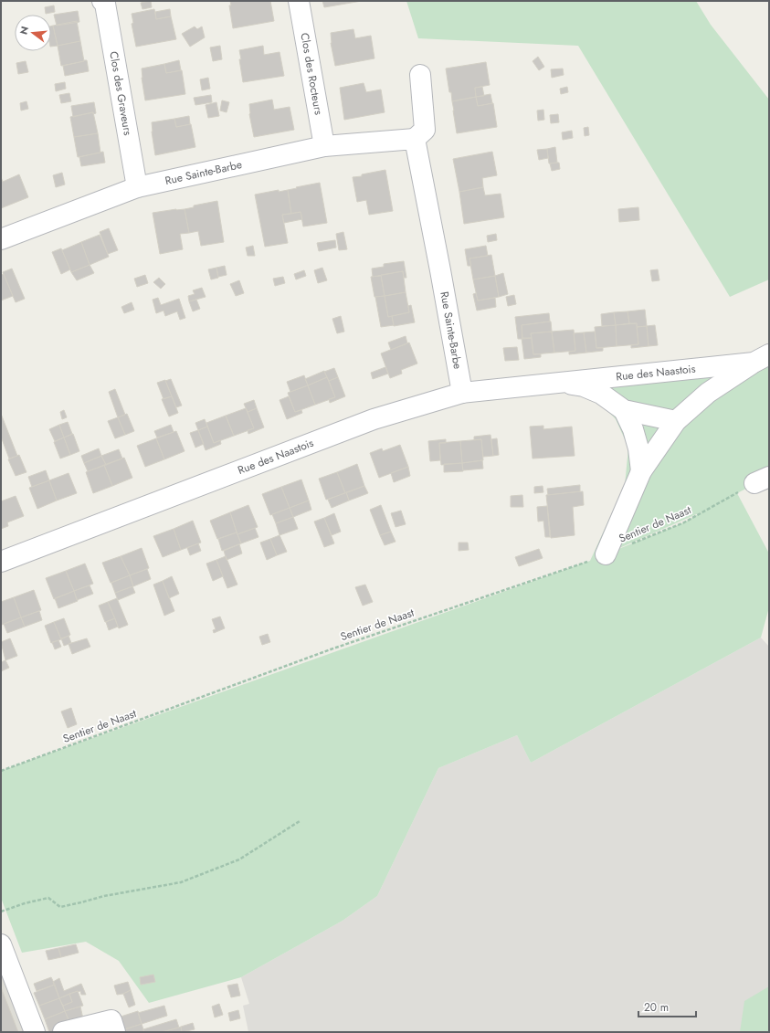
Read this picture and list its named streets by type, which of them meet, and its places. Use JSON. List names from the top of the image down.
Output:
{
  "streets": {
    "street": [
      "Clos des Rocteurs",
      "Clos des Graveurs",
      "Rue Sainte-Barbe",
      "Rue des Naastois"
    ],
    "path": ["Sentier de Naast"]
  },
  "crossings": [
    ["Clos des Rocteurs", "Rue Sainte-Barbe"],
    ["Clos des Graveurs", "Rue Sainte-Barbe"],
    ["Rue Sainte-Barbe", "Rue des Naastois"],
    ["Rue des Naastois", "Sentier de Naast"]
  ],
  "scale_bar": "20 m",
  "north": "left"
}
